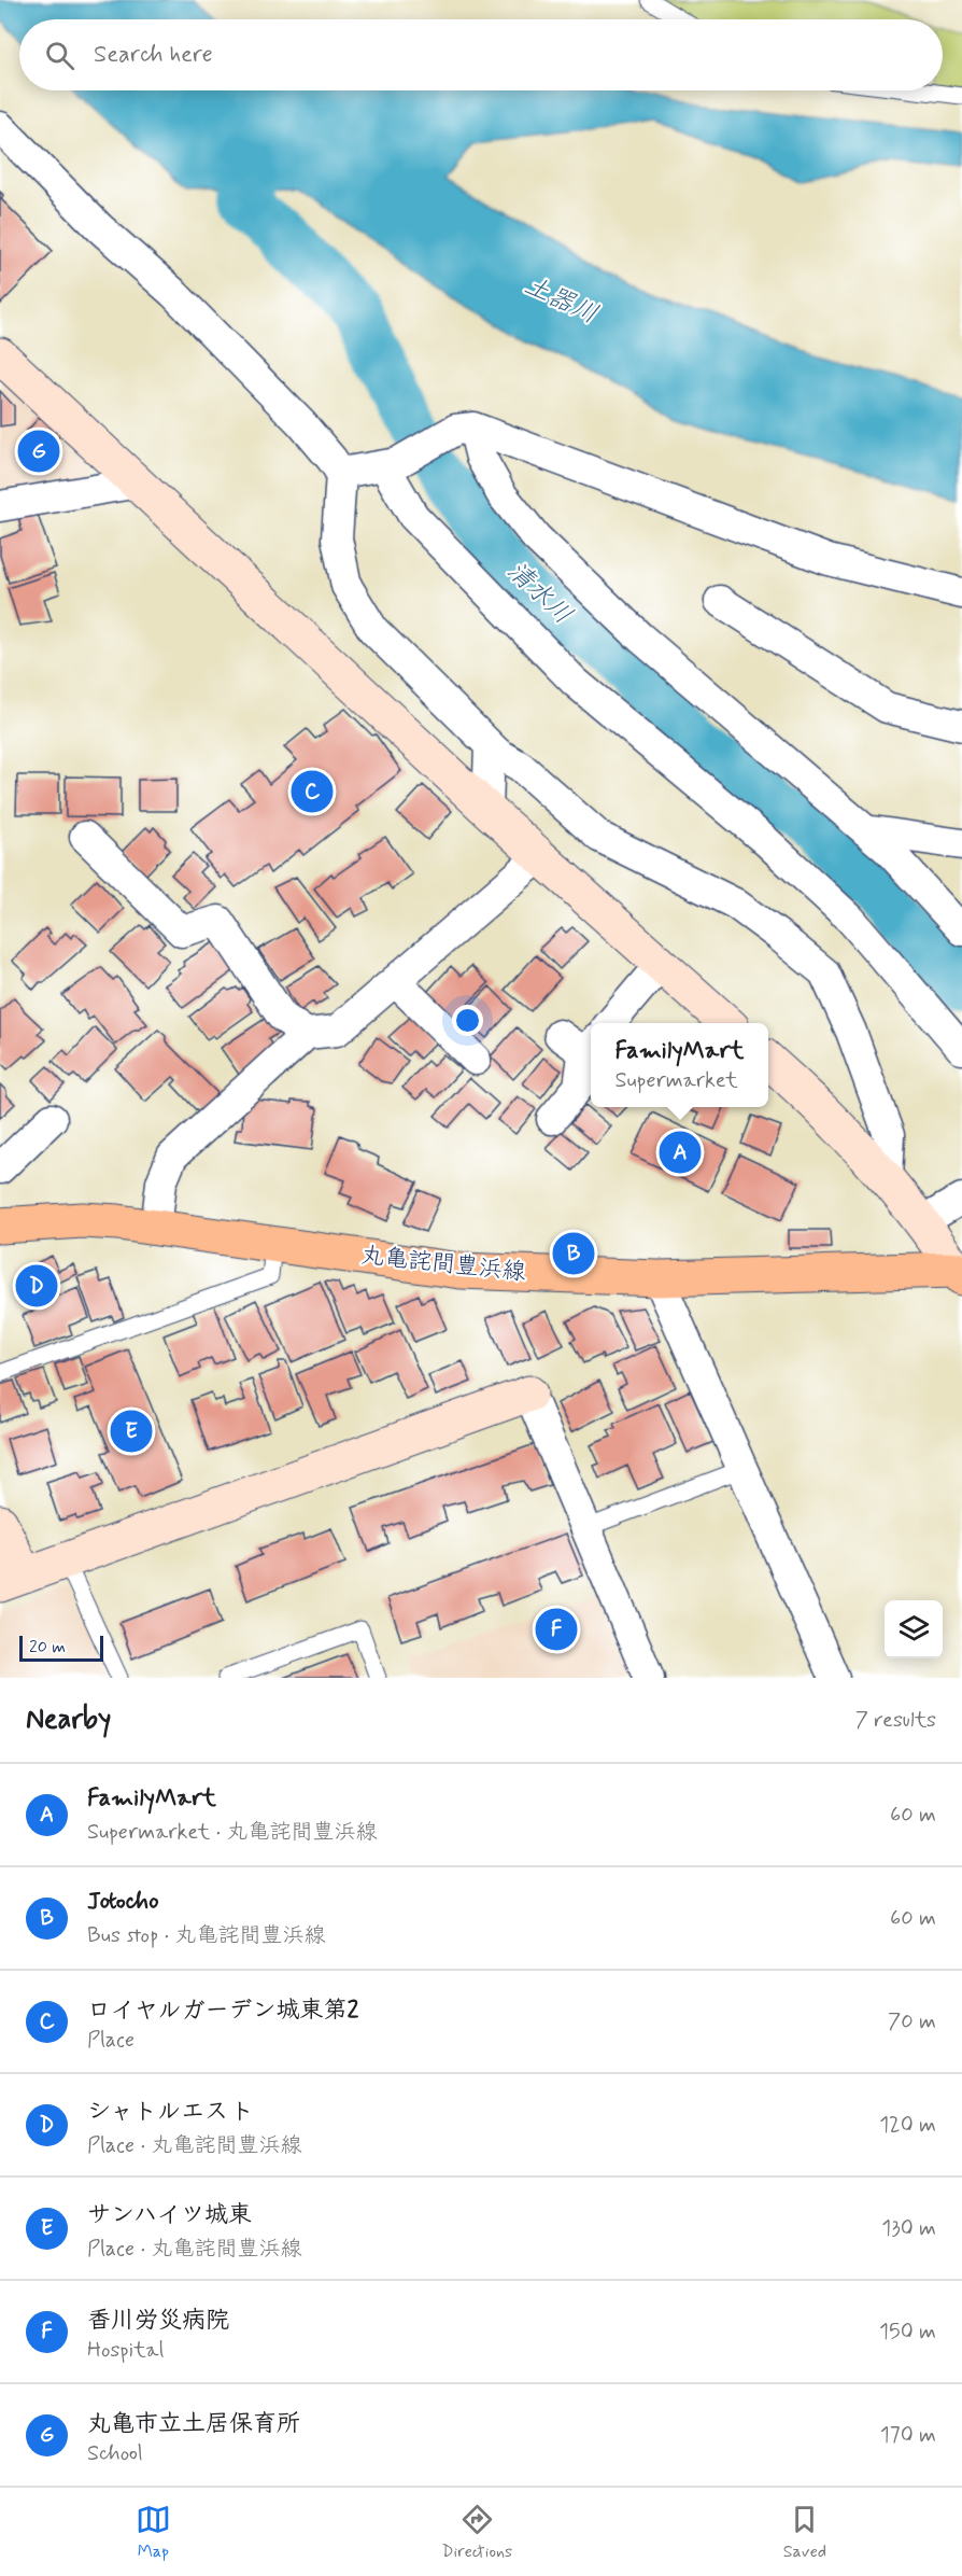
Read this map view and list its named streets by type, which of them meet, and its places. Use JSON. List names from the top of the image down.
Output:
{
  "streets": {
    "main road": ["丸亀詫間豊浜線"]
  },
  "water": ["土器川", "清水川"],
  "scale_bar": "20 m",
  "page": {
    "search": "Search here",
    "pins": [
      "G",
      "C",
      "A",
      "B",
      "D",
      "E",
      "F"
    ],
    "popup": ["FamilyMart", "Supermarket"],
    "scale": "20 m",
    "heading": ["Nearby", "7 results"],
    "list": [
      {
        "mark": "A",
        "name": "FamilyMart",
        "note": "Supermarket · 丸亀詫間豊浜線",
        "value": "60 m"
      },
      {
        "mark": "B",
        "name": "Jotocho",
        "note": "Bus stop · 丸亀詫間豊浜線",
        "value": "60 m"
      },
      {
        "mark": "C",
        "name": "ロイヤルガーデン城東第2",
        "note": "Place",
        "value": "70 m"
      },
      {
        "mark": "D",
        "name": "シャトルエスト",
        "note": "Place · 丸亀詫間豊浜線",
        "value": "120 m"
      },
      {
        "mark": "E",
        "name": "サンハイツ城東",
        "note": "Place · 丸亀詫間豊浜線",
        "value": "130 m"
      },
      {
        "mark": "F",
        "name": "香川労災病院",
        "note": "Hospital",
        "value": "150 m"
      },
      {
        "mark": "G",
        "name": "丸亀市立土居保育所",
        "note": "School",
        "value": "170 m"
      }
    ],
    "nav": ["Map", "Directions", "Saved"]
  }
}
